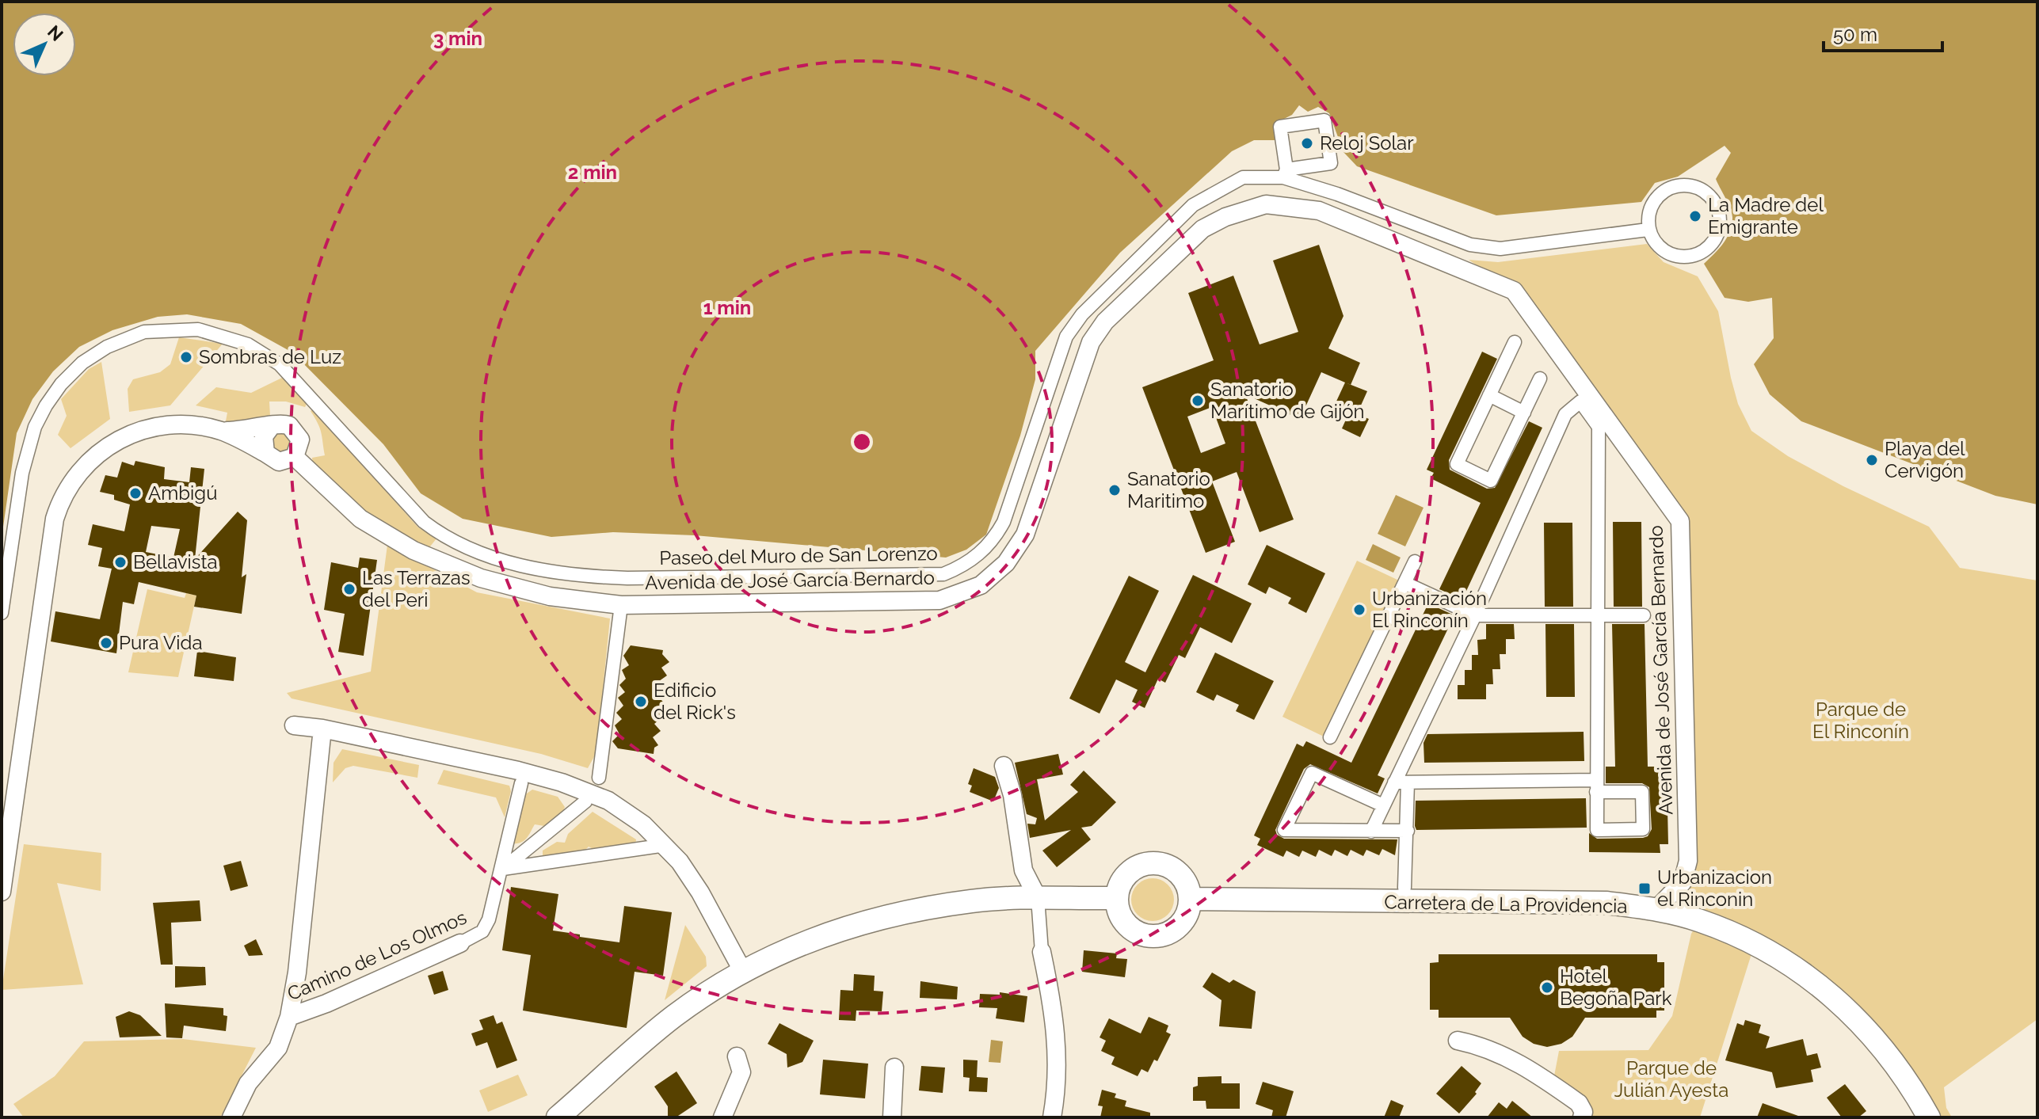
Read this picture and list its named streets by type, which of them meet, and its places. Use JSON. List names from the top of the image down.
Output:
{
  "streets": {
    "street": [
      "Paseo del Muro de San Lorenzo",
      "Avenida de José García Bernardo",
      "Carretera de La Providencia",
      "Camino de Los Olmos"
    ]
  },
  "crossings": [
    ["Avenida de José García Bernardo", "Carretera de La Providencia"]
  ],
  "parks": ["Parque de El Rinconín", "Parque de Julián Ayesta"],
  "places": {
    "other": [
      "Reloj Solar",
      "La Madre del Emigrante",
      "Sombras de Luz",
      "Sanatorio Marítimo de Gijón",
      "Playa del Cervigón",
      "Sanatorio Maritimo",
      "Ambigú",
      "Bellavista",
      "Las Terrazas del Peri",
      "Urbanización El Rinconín",
      "Pura Vida",
      "Edificio del Rick's",
      "Hotel Begoña Park"
    ],
    "transit": ["Urbanizacion el Rinconin"]
  },
  "scale_bar": "50 m",
  "north": "top right",
  "rings": ["3 min", "2 min", "1 min"]
}
